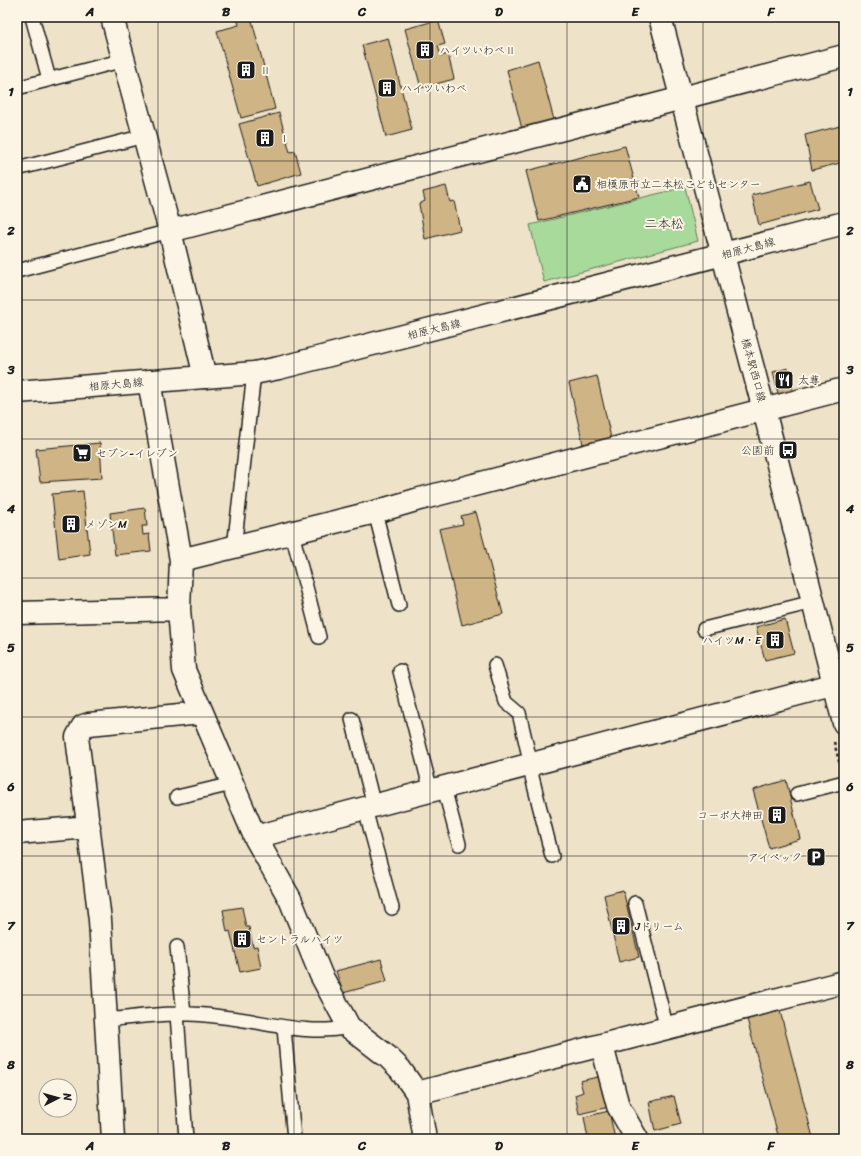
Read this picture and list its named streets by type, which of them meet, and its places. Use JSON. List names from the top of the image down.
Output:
{
  "streets": {
    "street": ["相原大島線", "橋本駅西口線"]
  },
  "crossings": [
    ["相原大島線", "橋本駅西口線"]
  ],
  "districts": ["二本松"],
  "places": {
    "building": [
      "ハイツいわべⅡ",
      "Ⅱ",
      "ハイツいわべ",
      "Ⅰ",
      "メゾンM",
      "ハイツM・E",
      "コーポ大神田",
      "Jドリーム",
      "セントラルハイツ"
    ],
    "public building": ["相模原市立二本松こどもセンター"],
    "restaurant": ["太尊"],
    "bus stop": ["公園前"],
    "supermarket": ["セブン-イレブン"],
    "parking": ["アイペック"]
  },
  "north": "right",
  "grid": {
    "columns": [
      "A",
      "B",
      "C",
      "D",
      "E",
      "F"
    ],
    "rows": [
      "1",
      "2",
      "3",
      "4",
      "5",
      "6",
      "7",
      "8"
    ]
  }
}
